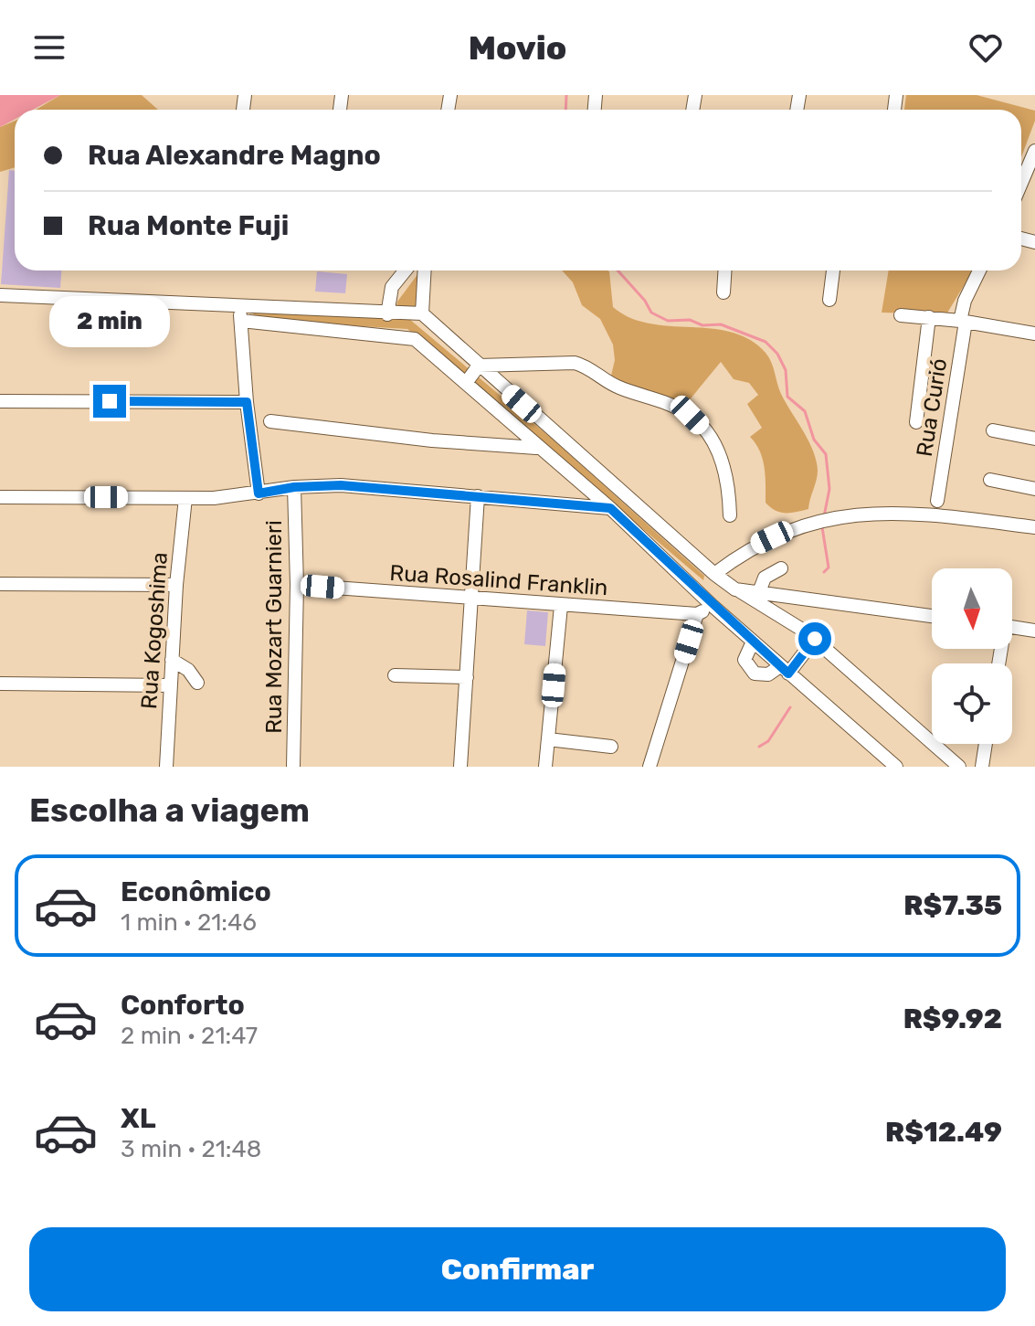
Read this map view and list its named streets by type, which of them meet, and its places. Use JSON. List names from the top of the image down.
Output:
{
  "streets": {
    "street": [
      "Rua Curió",
      "Rua Rosalind Franklin",
      "Rua Mozart Guarnieri",
      "Rua Kogoshima"
    ]
  },
  "crossings": [
    ["Rua Rosalind Franklin", "Rua Mozart Guarnieri"]
  ],
  "north": "bottom",
  "page": {
    "header": "Movio",
    "banner": ["Rua Alexandre Magno", "Rua Monte Fuji"],
    "bubble": "2 min",
    "heading": "Escolha a viagem",
    "list": [
      {
        "name": "Econômico",
        "note": "1 min · 21:46",
        "value": "R$7.35"
      },
      {
        "name": "Conforto",
        "note": "2 min · 21:47",
        "value": "R$9.92"
      },
      {
        "name": "XL",
        "note": "3 min · 21:48",
        "value": "R$12.49"
      }
    ],
    "buttons": "Confirmar"
  }
}
